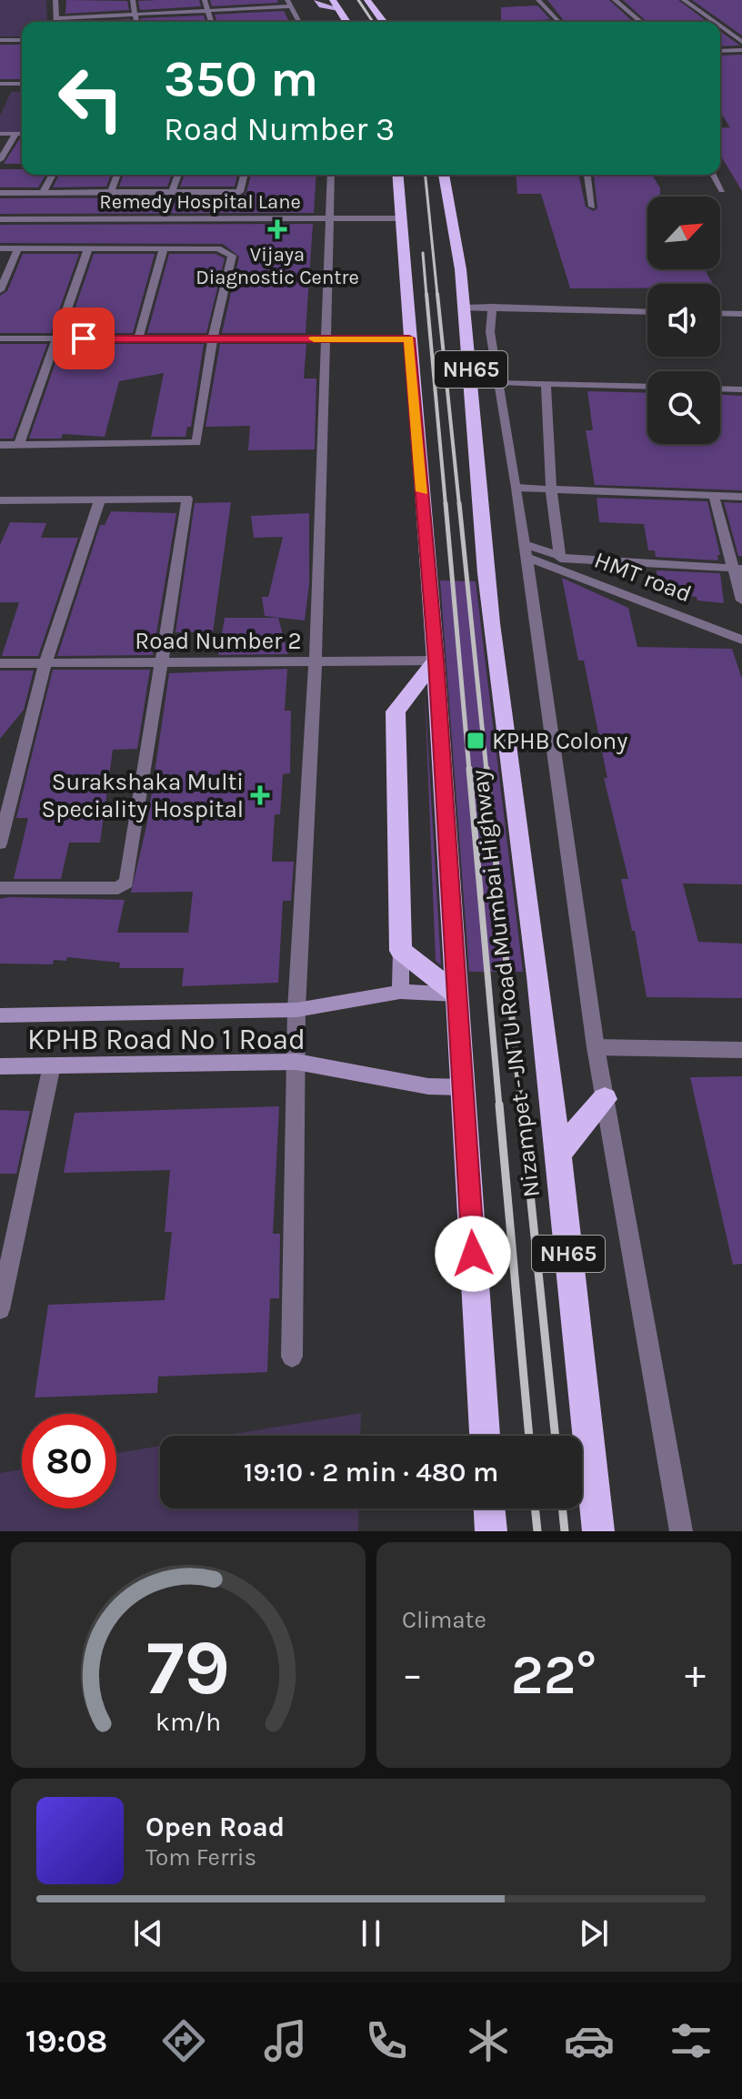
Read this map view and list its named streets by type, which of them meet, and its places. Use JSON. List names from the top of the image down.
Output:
{
  "streets": {
    "highway": ["NH65", "Nizampet - JNTU Road Mumbai Highway"],
    "main road": ["KPHB Road No 1 Road"],
    "street": ["Remedy Hospital Lane", "HMT road", "Road Number 2"]
  },
  "crossings": [
    ["Remedy Hospital Lane", "Nizampet - JNTU Road Mumbai Highway"],
    ["Road Number 2", "Nizampet - JNTU Road Mumbai Highway"],
    ["Nizampet - JNTU Road Mumbai Highway", "KPHB Road No 1 Road"]
  ],
  "places": {
    "health": ["Vijaya Diagnostic Centre", "Surakshaka Multi Speciality Hospital"],
    "transit": ["KPHB Colony"]
  },
  "north": "top right",
  "page": {
    "turn": ["350 m", "Road Number 3"],
    "limit": "80",
    "trip": "19:10 · 2 min · 480 m",
    "tile": "Climate",
    "heat": ["−", "22°", "+"],
    "song": ["Open Road", "Tom Ferris"],
    "tabs": "19:08",
    "gauge": ["79", "km/h"]
  }
}
